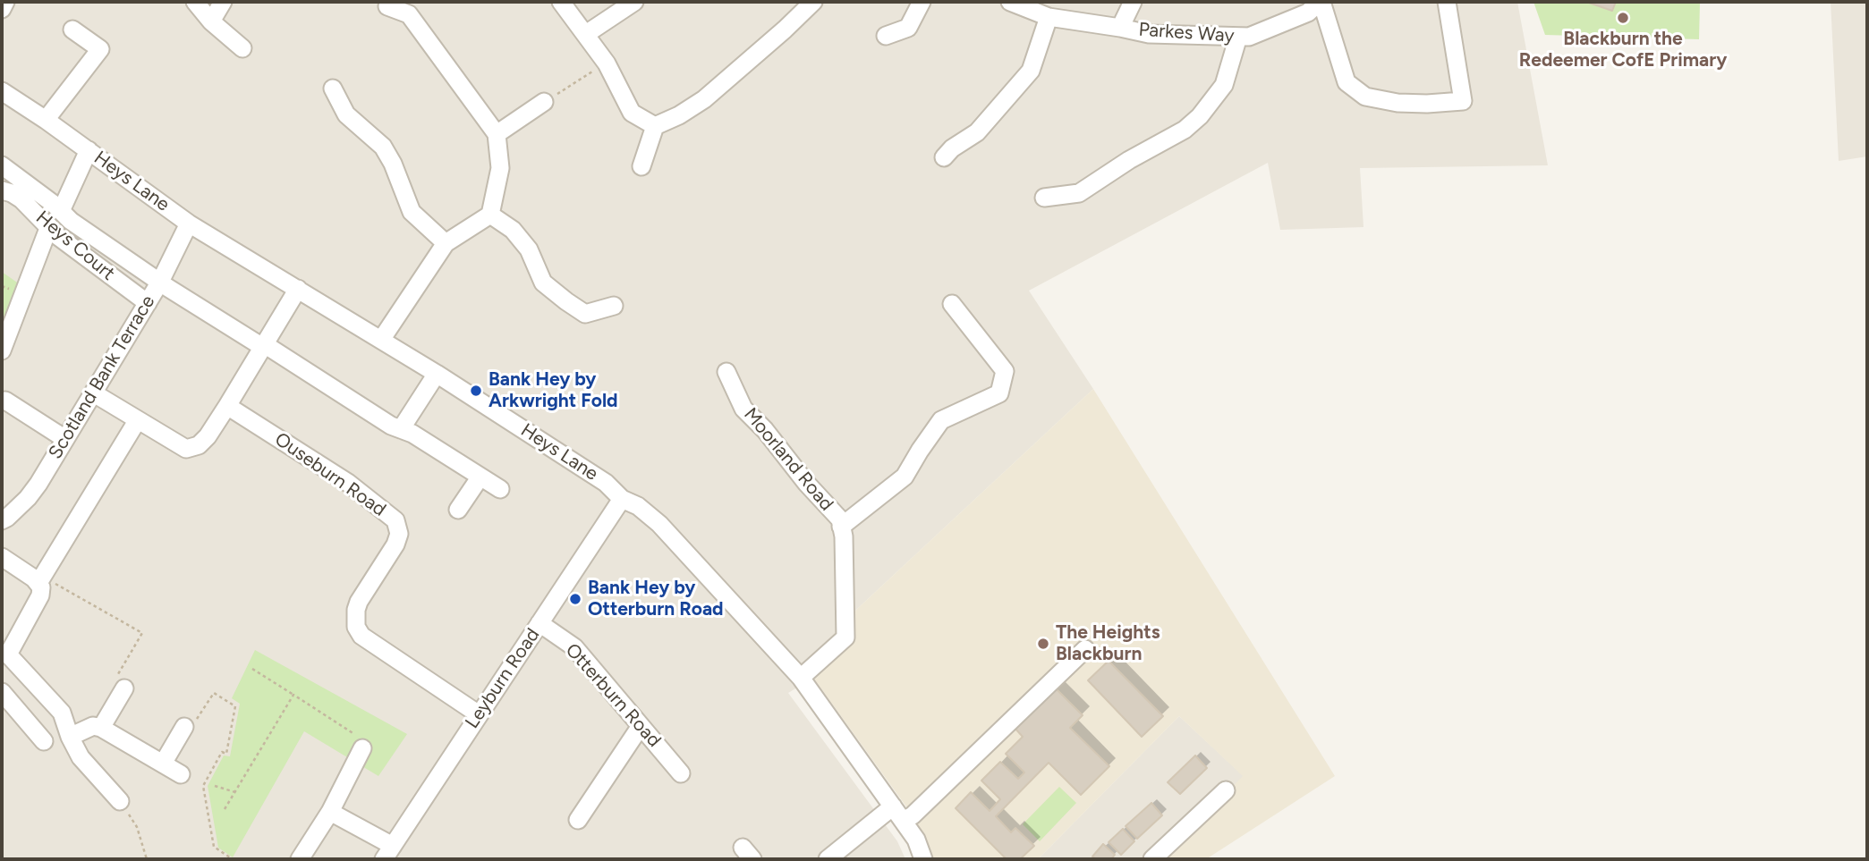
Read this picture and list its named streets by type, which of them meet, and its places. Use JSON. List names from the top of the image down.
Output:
{
  "streets": {
    "street": [
      "Parkes Way",
      "Heys Lane",
      "Heys Court",
      "Scotland Bank Terrace",
      "Moorland Road",
      "Ouseburn Road",
      "Leyburn Road",
      "Otterburn Road"
    ]
  },
  "crossings": [
    ["Heys Lane", "Scotland Bank Terrace"],
    ["Heys Lane", "Moorland Road"],
    ["Heys Lane", "Leyburn Road"],
    ["Heys Court", "Scotland Bank Terrace"],
    ["Ouseburn Road", "Leyburn Road"],
    ["Leyburn Road", "Otterburn Road"]
  ],
  "places": [
    "Blackburn the Redeemer CofE Primary",
    "Bank Hey by Arkwright Fold",
    "Bank Hey by Otterburn Road",
    "The Heights Blackburn"
  ]
}
